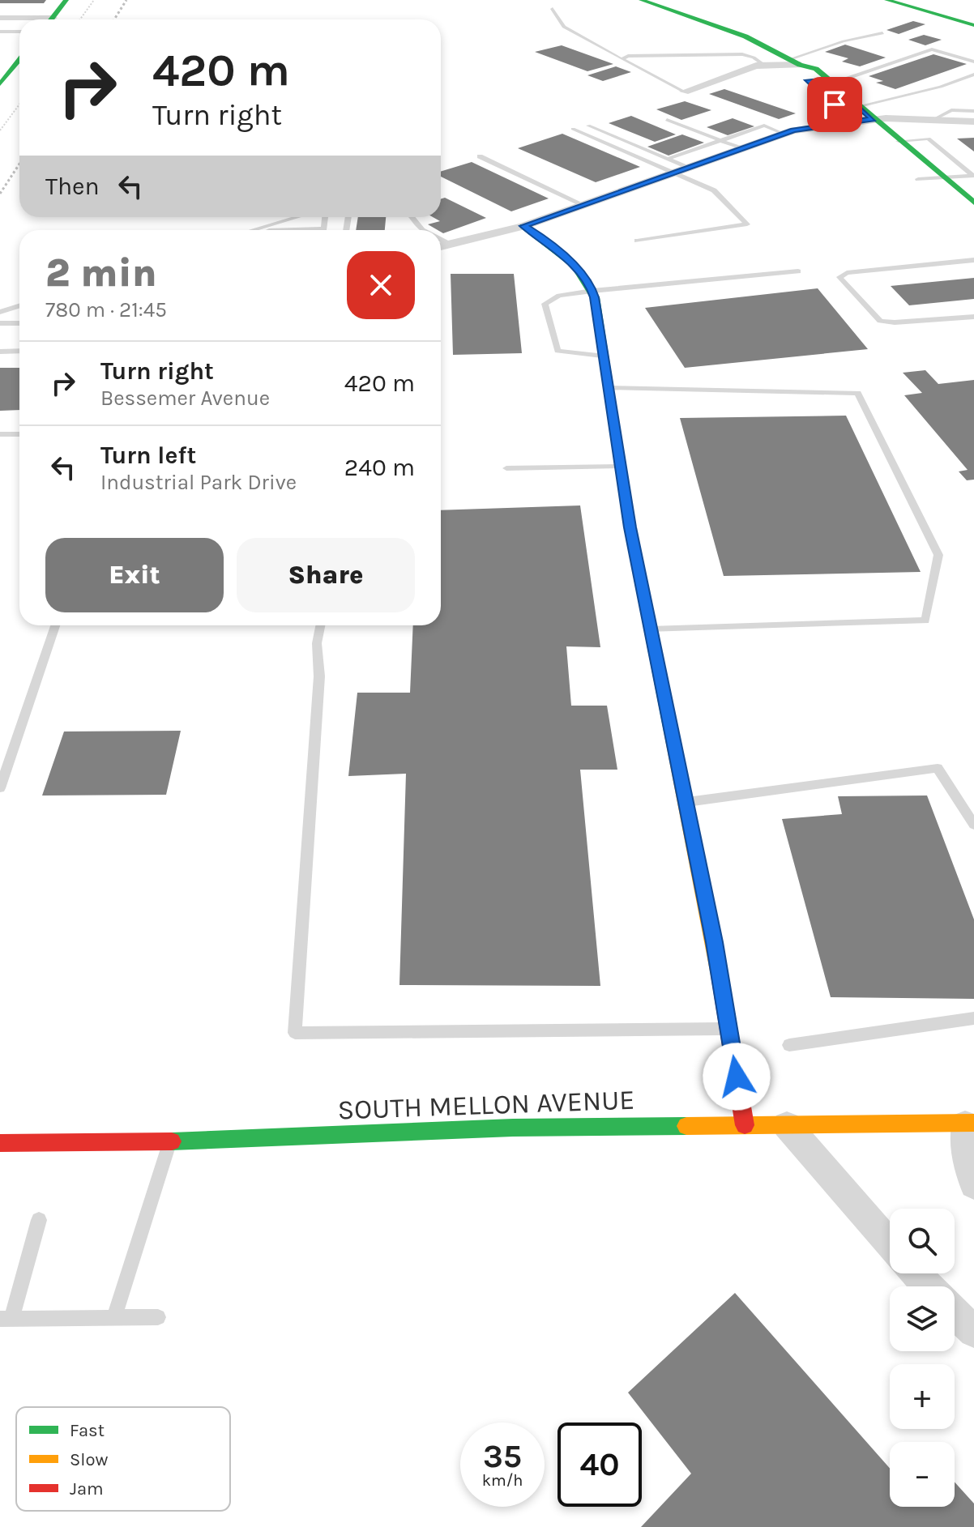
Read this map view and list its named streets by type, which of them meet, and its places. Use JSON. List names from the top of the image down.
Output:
{
  "streets": {
    "main road": ["SOUTH MELLON AVENUE"]
  },
  "legend": ["Fast", "Slow", "Jam"],
  "page": {
    "turn": ["420 m", "Turn right"],
    "then": "Then",
    "heading": ["2 min", "780 m · 21:45"],
    "list": [
      {
        "name": "Turn right",
        "note": "Bessemer Avenue",
        "value": "420 m"
      },
      {
        "name": "Turn left",
        "note": "Industrial Park Drive",
        "value": "240 m"
      }
    ],
    "buttons": ["Exit", "Share"],
    "map_buttons": ["+", "−"],
    "speed": "35 km/h",
    "limit": "40"
  }
}
